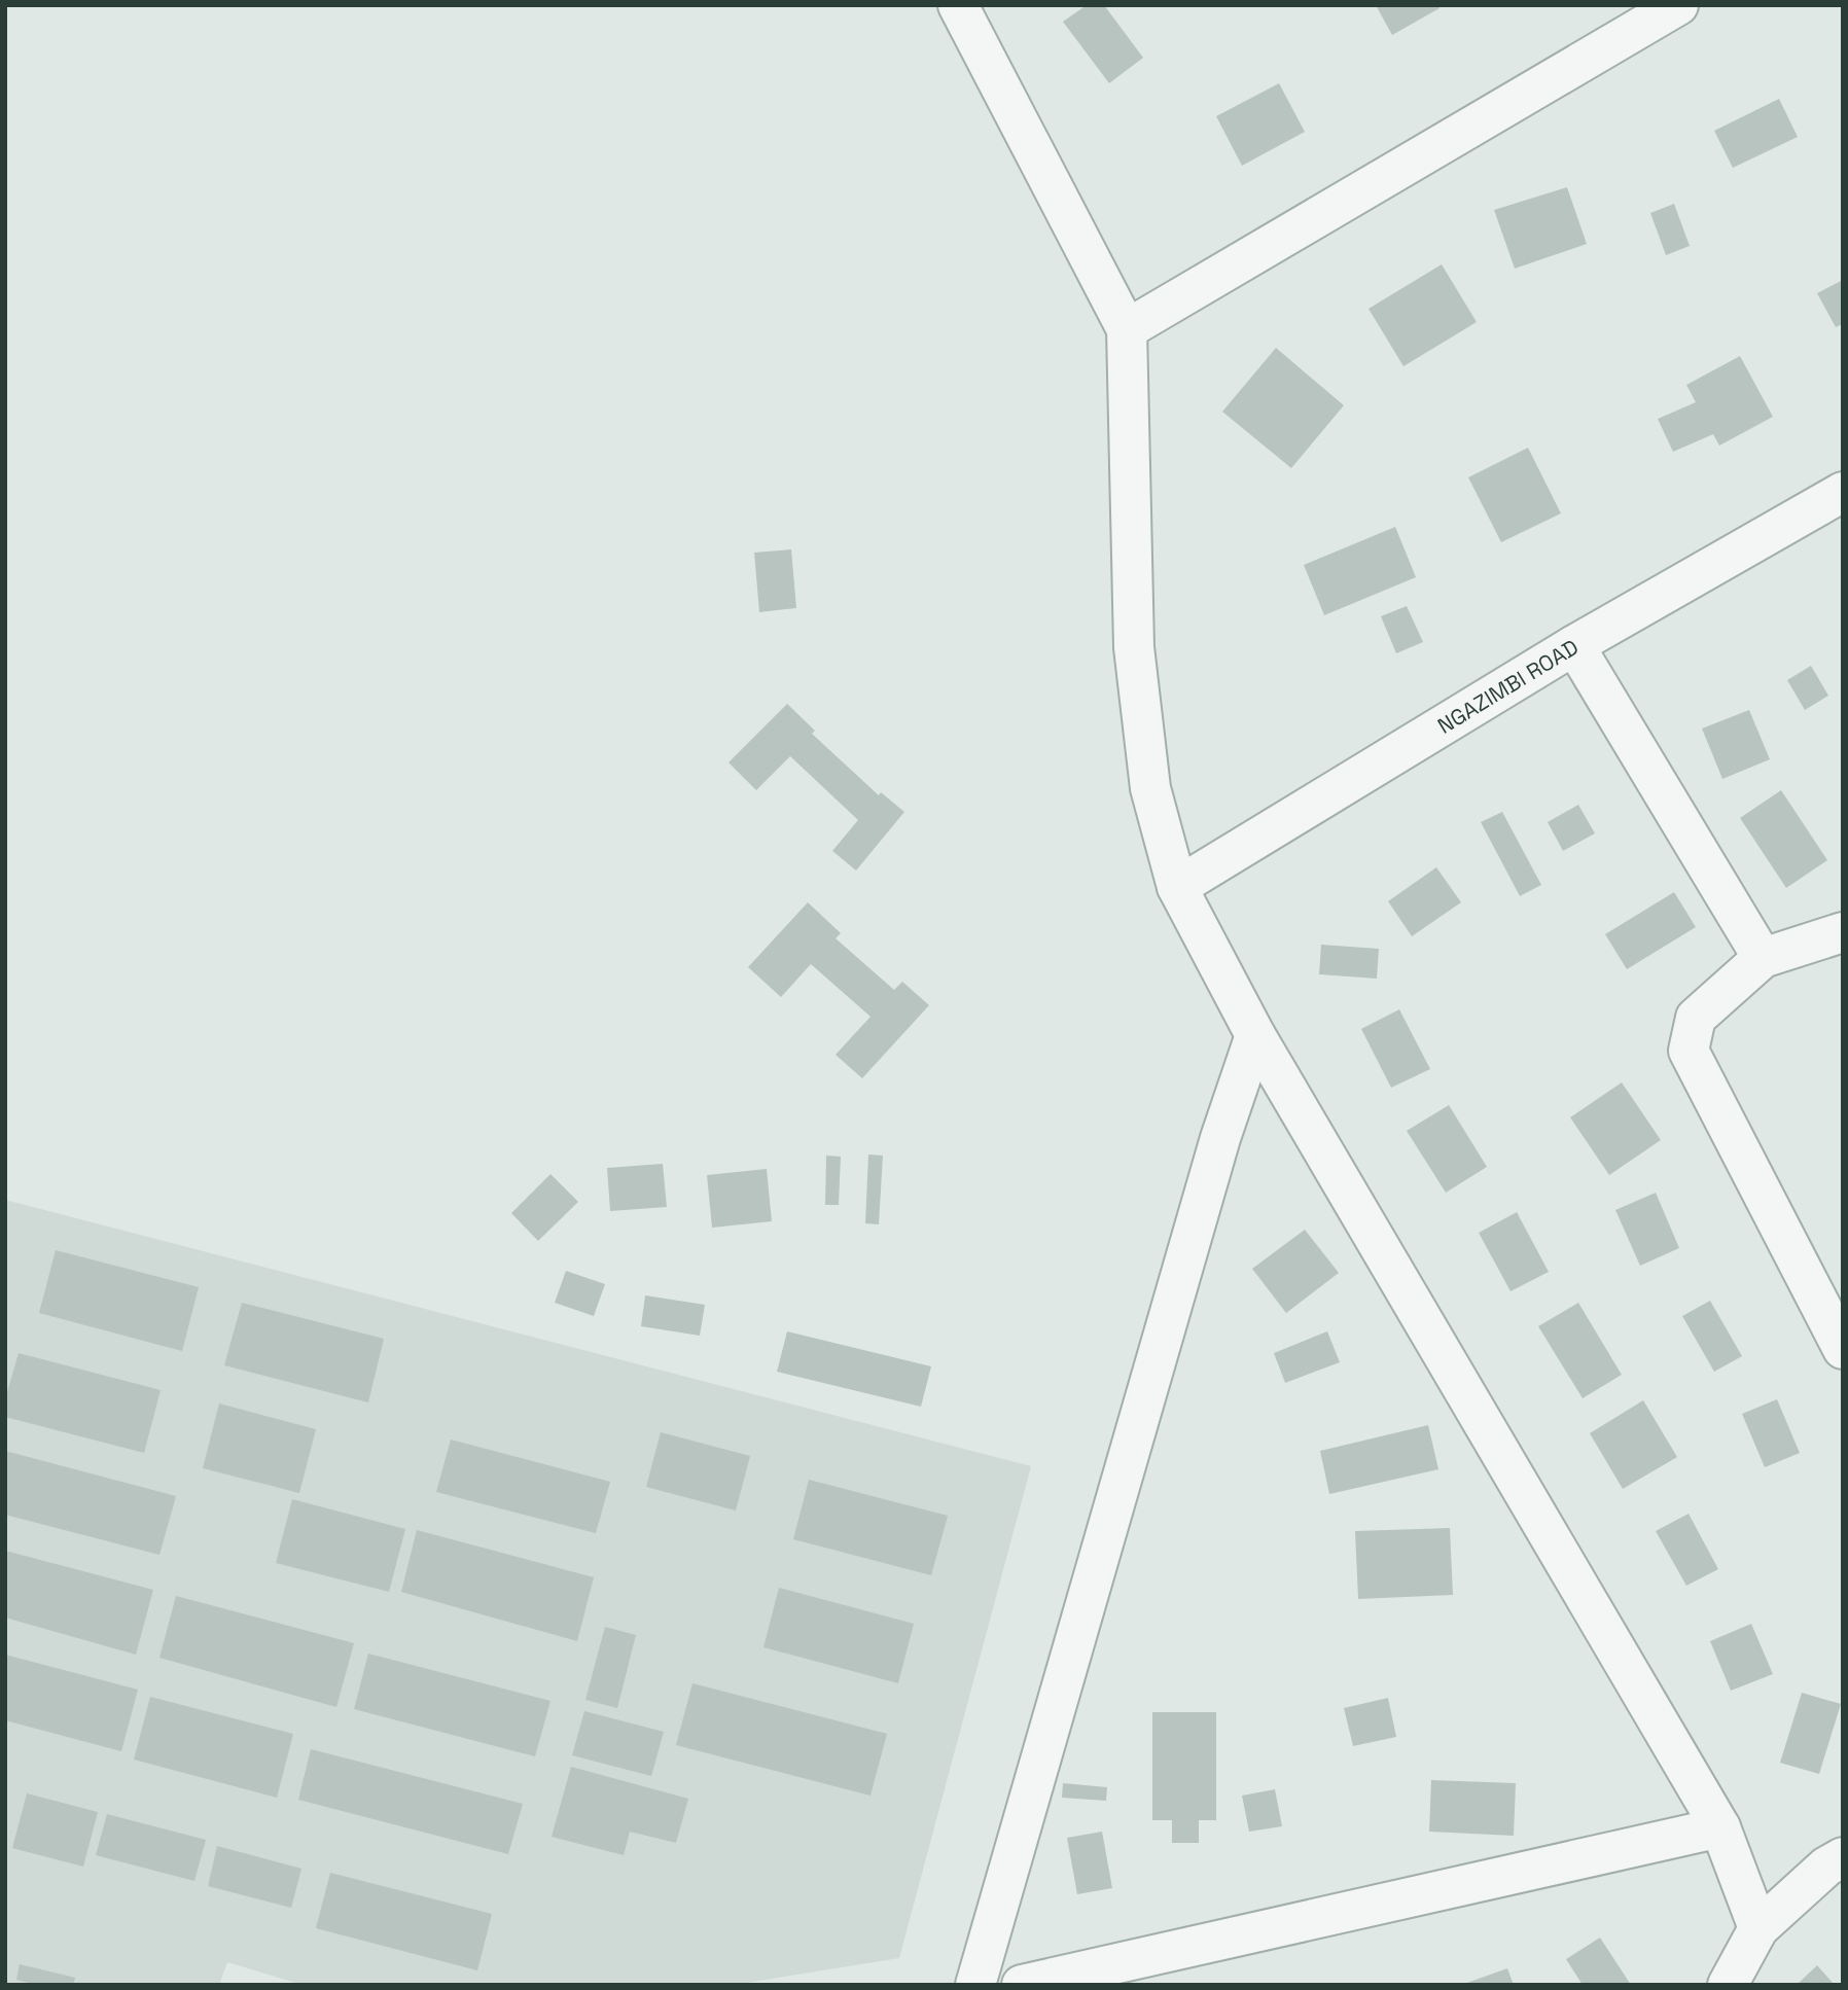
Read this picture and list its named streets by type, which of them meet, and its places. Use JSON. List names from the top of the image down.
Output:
{
  "streets": {
    "street": ["NGAZIMBI ROAD"]
  }
}
